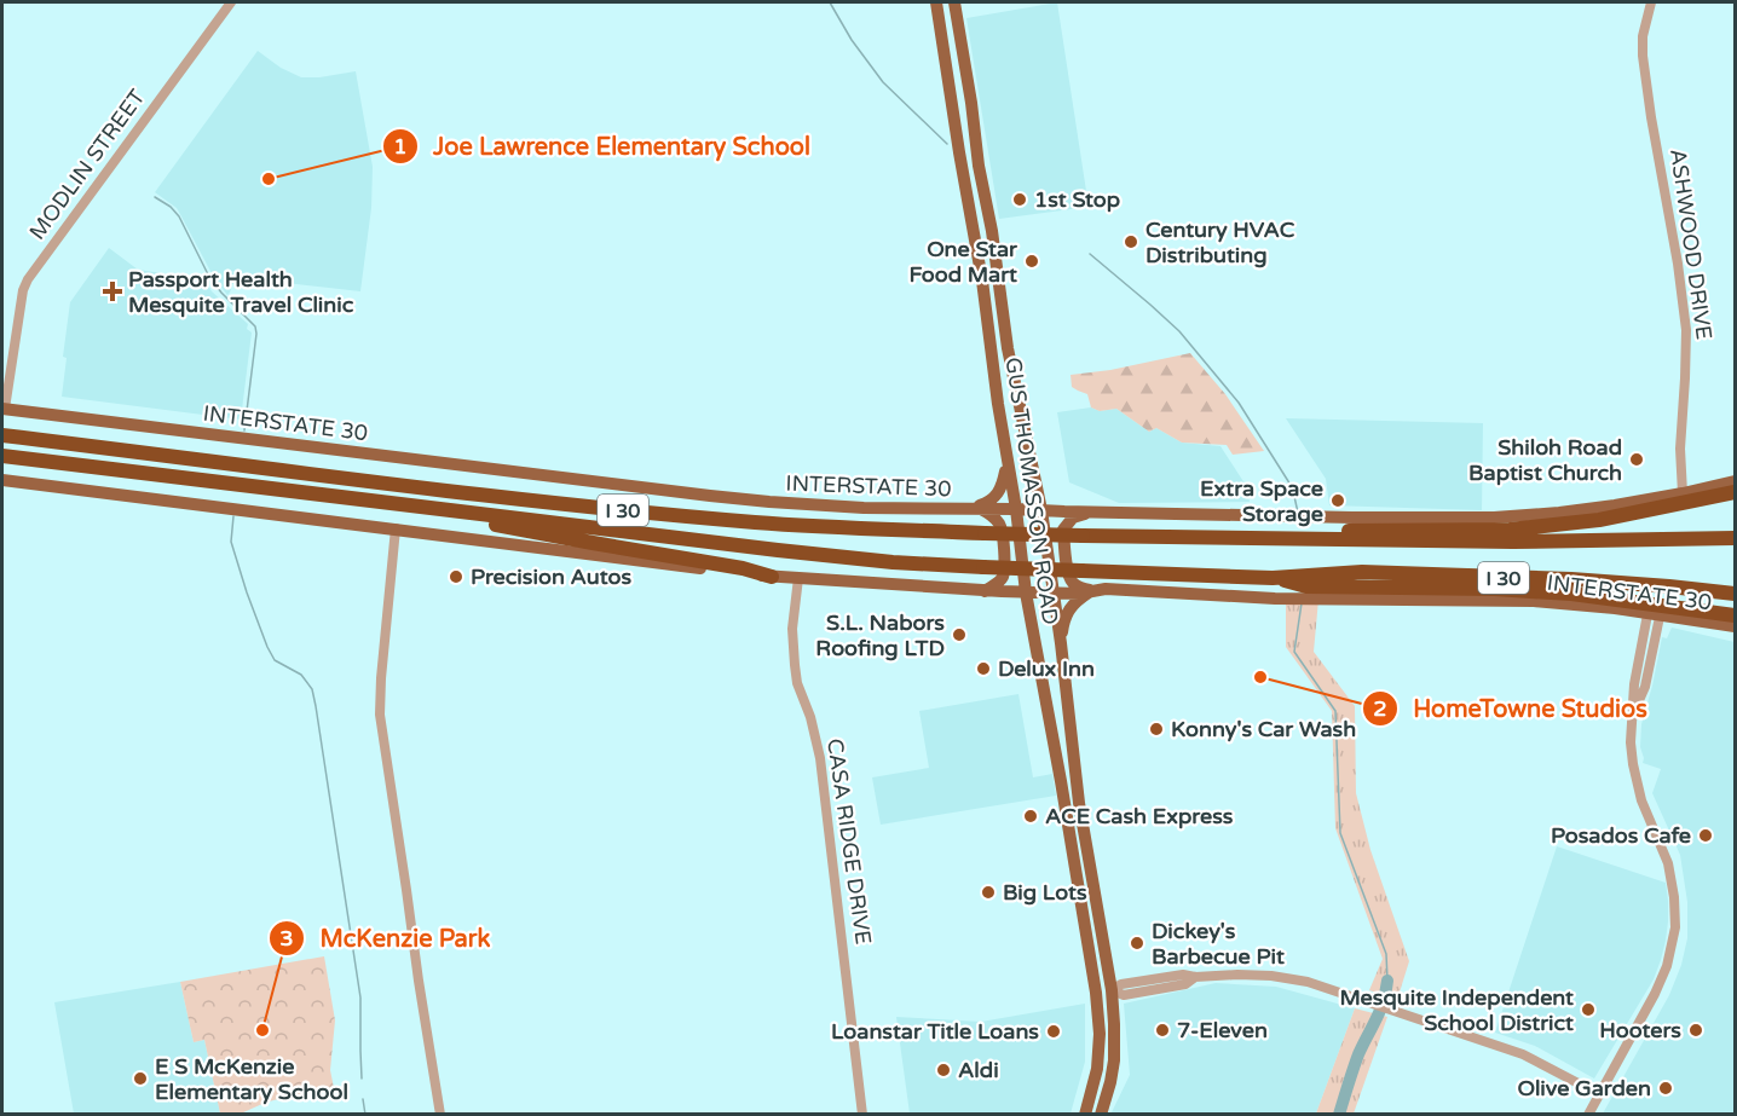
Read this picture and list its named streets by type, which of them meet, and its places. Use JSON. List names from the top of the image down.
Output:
{
  "streets": {
    "highway": ["I 30"],
    "main road": ["INTERSTATE 30", "GUS THOMASSON ROAD"],
    "street": ["MODLIN STREET", "ASHWOOD DRIVE", "CASA RIDGE DRIVE"]
  },
  "crossings": [
    ["MODLIN STREET", "INTERSTATE 30"],
    ["ASHWOOD DRIVE", "INTERSTATE 30"],
    ["INTERSTATE 30", "GUS THOMASSON ROAD"],
    ["INTERSTATE 30", "CASA RIDGE DRIVE"]
  ],
  "places": {
    "other": [
      "Joe Lawrence Elementary School",
      "1st Stop",
      "Century HVAC Distributing",
      "One Star Food Mart",
      "Shiloh Road Baptist Church",
      "Extra Space Storage",
      "Precision Autos",
      "S.L. Nabors Roofing LTD",
      "Delux Inn",
      "HomeTowne Studios",
      "Konny's Car Wash",
      "ACE Cash Express",
      "Posados Cafe",
      "Big Lots",
      "Dickey's Barbecue Pit",
      "Mesquite Independent School District",
      "McKenzie Park",
      "7-Eleven",
      "Hooters",
      "Loanstar Title Loans",
      "Aldi",
      "E S McKenzie Elementary School",
      "Olive Garden"
    ],
    "health": ["Passport Health Mesquite Travel Clinic"]
  }
}
